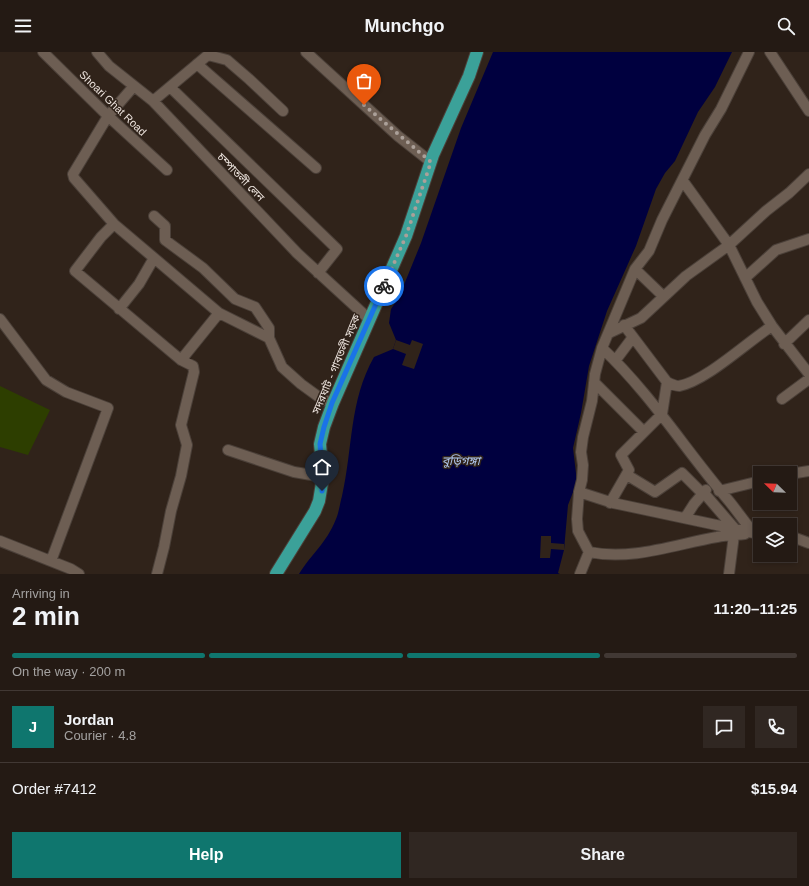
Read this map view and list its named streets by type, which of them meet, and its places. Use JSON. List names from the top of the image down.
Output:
{
  "streets": {
    "highway": ["সদরঘাট - গাবতলী সড়ক"],
    "street": ["Shoari Ghat Road", "চম্পাতলী লেন"]
  },
  "crossings": [
    ["চম্পাতলী লেন", "সদরঘাট - গাবতলী সড়ক"]
  ],
  "water": ["বুড়িগঙ্গা"],
  "north": "top left",
  "page": {
    "header": "Munchgo",
    "heading": ["2 min", "Arriving in", "11:20–11:25"],
    "panel": [
      "Jordan",
      "Courier · 4.8",
      "Order #7412",
      "$15.94"
    ],
    "bar": "On the way · 200 m",
    "round": "J",
    "buttons": ["Help", "Share"]
  }
}
